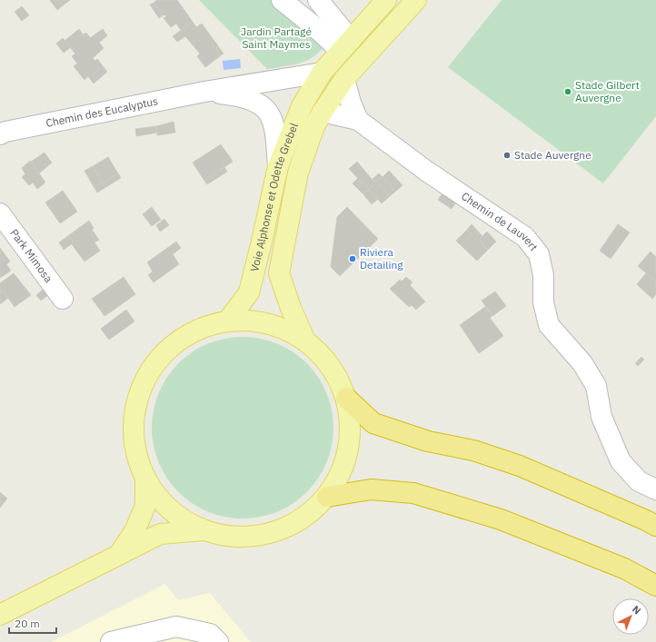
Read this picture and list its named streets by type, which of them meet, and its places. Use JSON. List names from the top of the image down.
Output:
{
  "streets": {
    "main road": ["Voie Alphonse et Odette Grebel"],
    "street": ["Chemin des Eucalyptus", "Chemin de Lauvert", "Park Mimosa"]
  },
  "crossings": [
    ["Chemin des Eucalyptus", "Voie Alphonse et Odette Grebel"]
  ],
  "parks": ["Jardin Partagé Saint Maymes"],
  "places": ["Stade Gilbert Auvergne", "Stade Auvergne", "Riviera Detailing"],
  "scale_bar": "20 m",
  "north": "top right"
}
